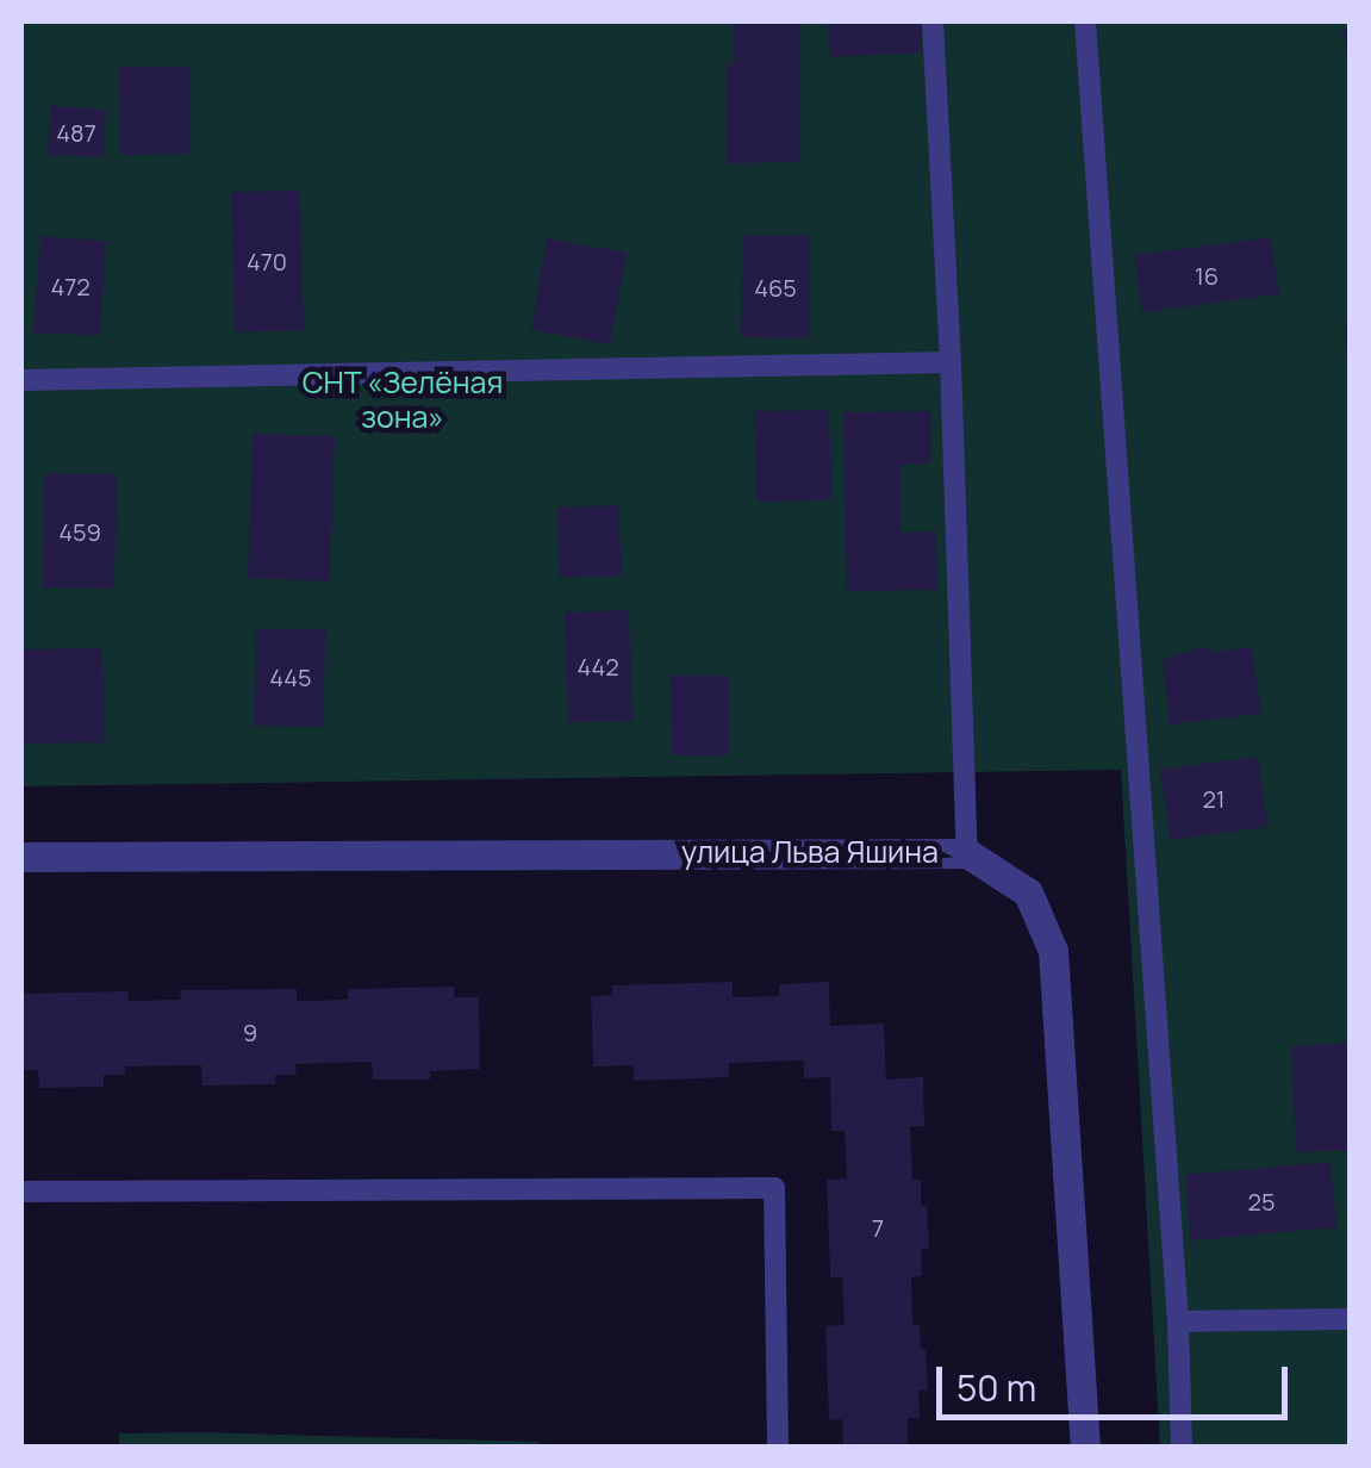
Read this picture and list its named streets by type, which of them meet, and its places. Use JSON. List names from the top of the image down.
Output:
{
  "streets": {
    "street": ["улица Льва Яшина"]
  },
  "parks": ["СНТ «Зелёная зона»"],
  "house_numbers": [
    "487",
    "470",
    "16",
    "472",
    "465",
    "459",
    "442",
    "445",
    "21",
    "9",
    "25",
    "7"
  ],
  "scale_bar": "50 m"
}
